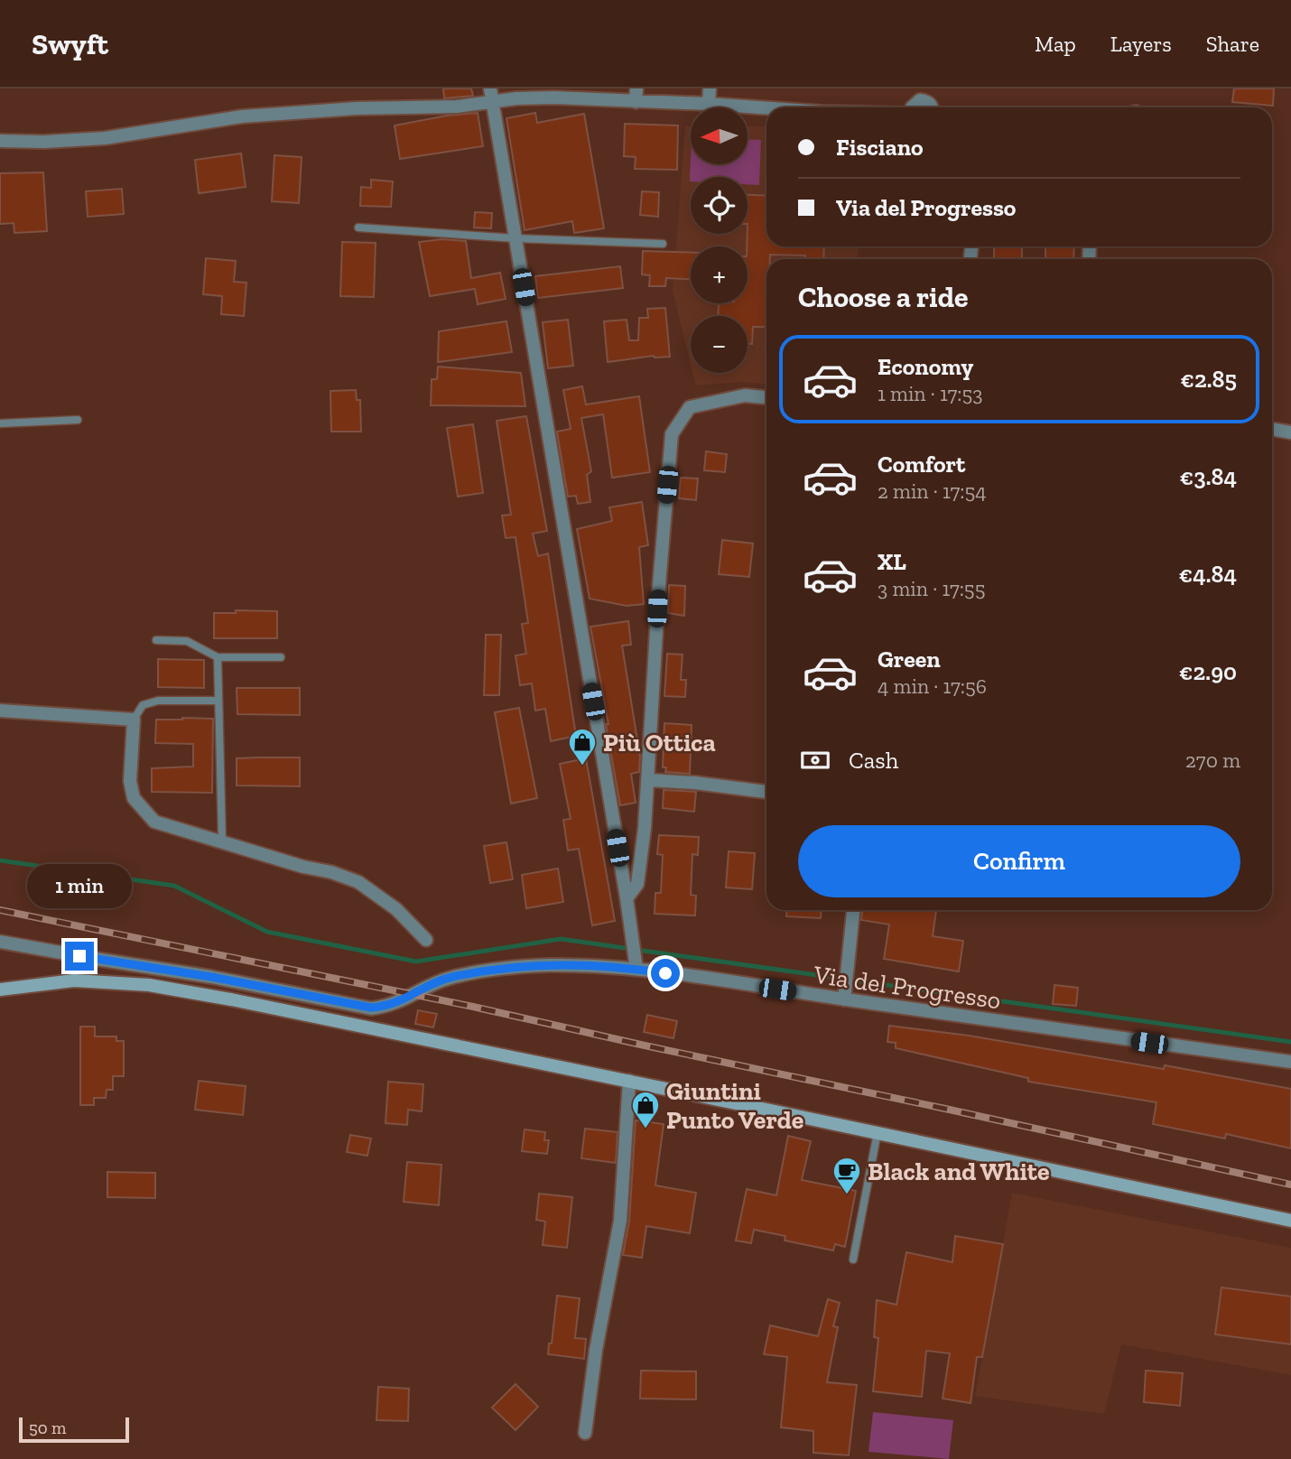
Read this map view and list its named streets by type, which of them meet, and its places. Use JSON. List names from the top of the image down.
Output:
{
  "streets": {
    "street": ["Via del Progresso"]
  },
  "places": {
    "shop": ["Più Ottica", "Giuntini Punto Verde"],
    "cafe": ["Black and White"]
  },
  "scale_bar": "50 m",
  "north": "left",
  "page": {
    "header": "Swyft",
    "nav": ["Map", "Layers", "Share"],
    "map_buttons": ["+", "−"],
    "banner": ["Fisciano", "Via del Progresso"],
    "heading": "Choose a ride",
    "list": [
      {
        "name": "Economy",
        "note": "1 min · 17:53",
        "value": "€2.85"
      },
      {
        "name": "Comfort",
        "note": "2 min · 17:54",
        "value": "€3.84"
      },
      {
        "name": "XL",
        "note": "3 min · 17:55",
        "value": "€4.84"
      },
      {
        "name": "Green",
        "note": "4 min · 17:56",
        "value": "€2.90"
      }
    ],
    "pay": ["Cash", "270 m"],
    "buttons": "Confirm",
    "bubble": "1 min",
    "scale": "50 m"
  }
}
